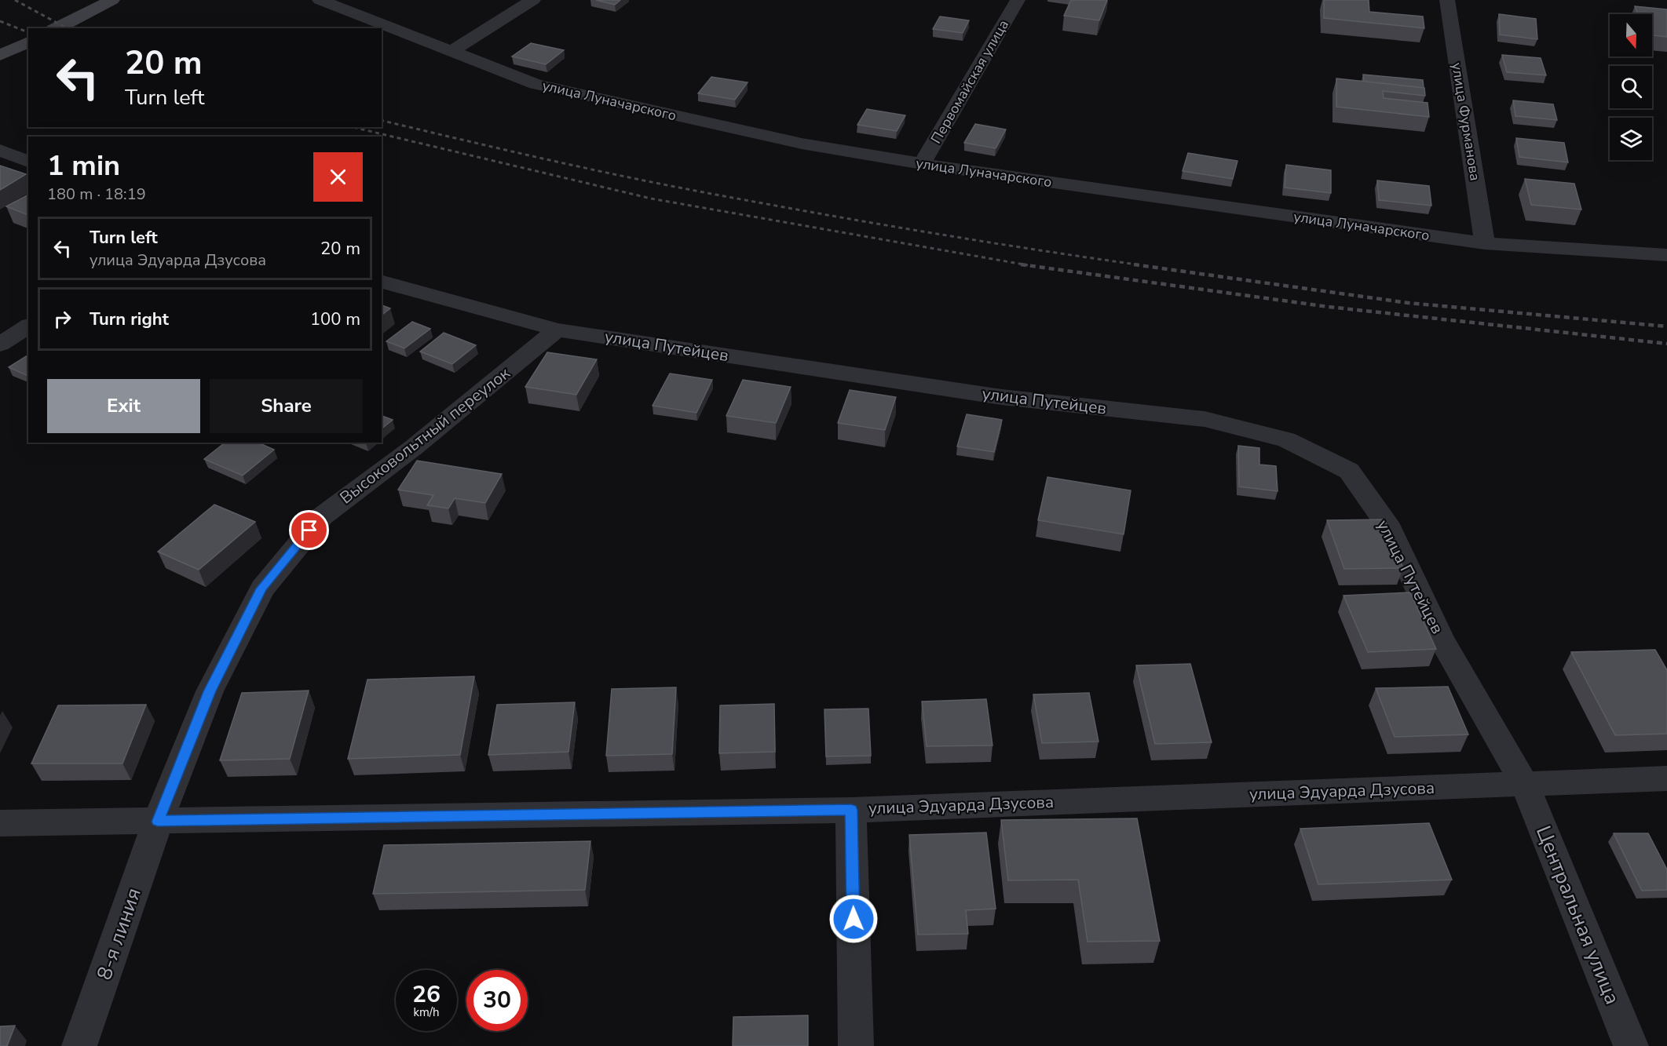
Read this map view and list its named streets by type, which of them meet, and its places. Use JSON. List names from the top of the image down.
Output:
{
  "streets": {
    "street": [
      "Первомайская улица",
      "улица Луначарского",
      "улица Фурманова",
      "улица Путейцев",
      "Высоковольтный переулок",
      "улица Эдуарда Дзусова",
      "Центральная улица",
      "8-я линия"
    ]
  },
  "crossings": [
    ["Первомайская улица", "улица Луначарского"],
    ["улица Луначарского", "улица Фурманова"],
    ["улица Путейцев", "Высоковольтный переулок"],
    ["улица Путейцев", "улица Эдуарда Дзусова"],
    ["улица Путейцев", "Центральная улица"],
    ["Высоковольтный переулок", "улица Эдуарда Дзусова"],
    ["Высоковольтный переулок", "8-я линия"],
    ["улица Эдуарда Дзусова", "Центральная улица"],
    ["улица Эдуарда Дзусова", "8-я линия"]
  ],
  "north": "bottom",
  "page": {
    "turn": ["20 m", "Turn left"],
    "heading": ["1 min", "180 m · 18:19"],
    "list": [
      {
        "name": "Turn left",
        "note": "улица Эдуарда Дзусова",
        "value": "20 m"
      },
      {
        "name": "Turn right",
        "value": "100 m"
      }
    ],
    "buttons": ["Exit", "Share"],
    "speed": "26 km/h",
    "limit": "30"
  }
}
